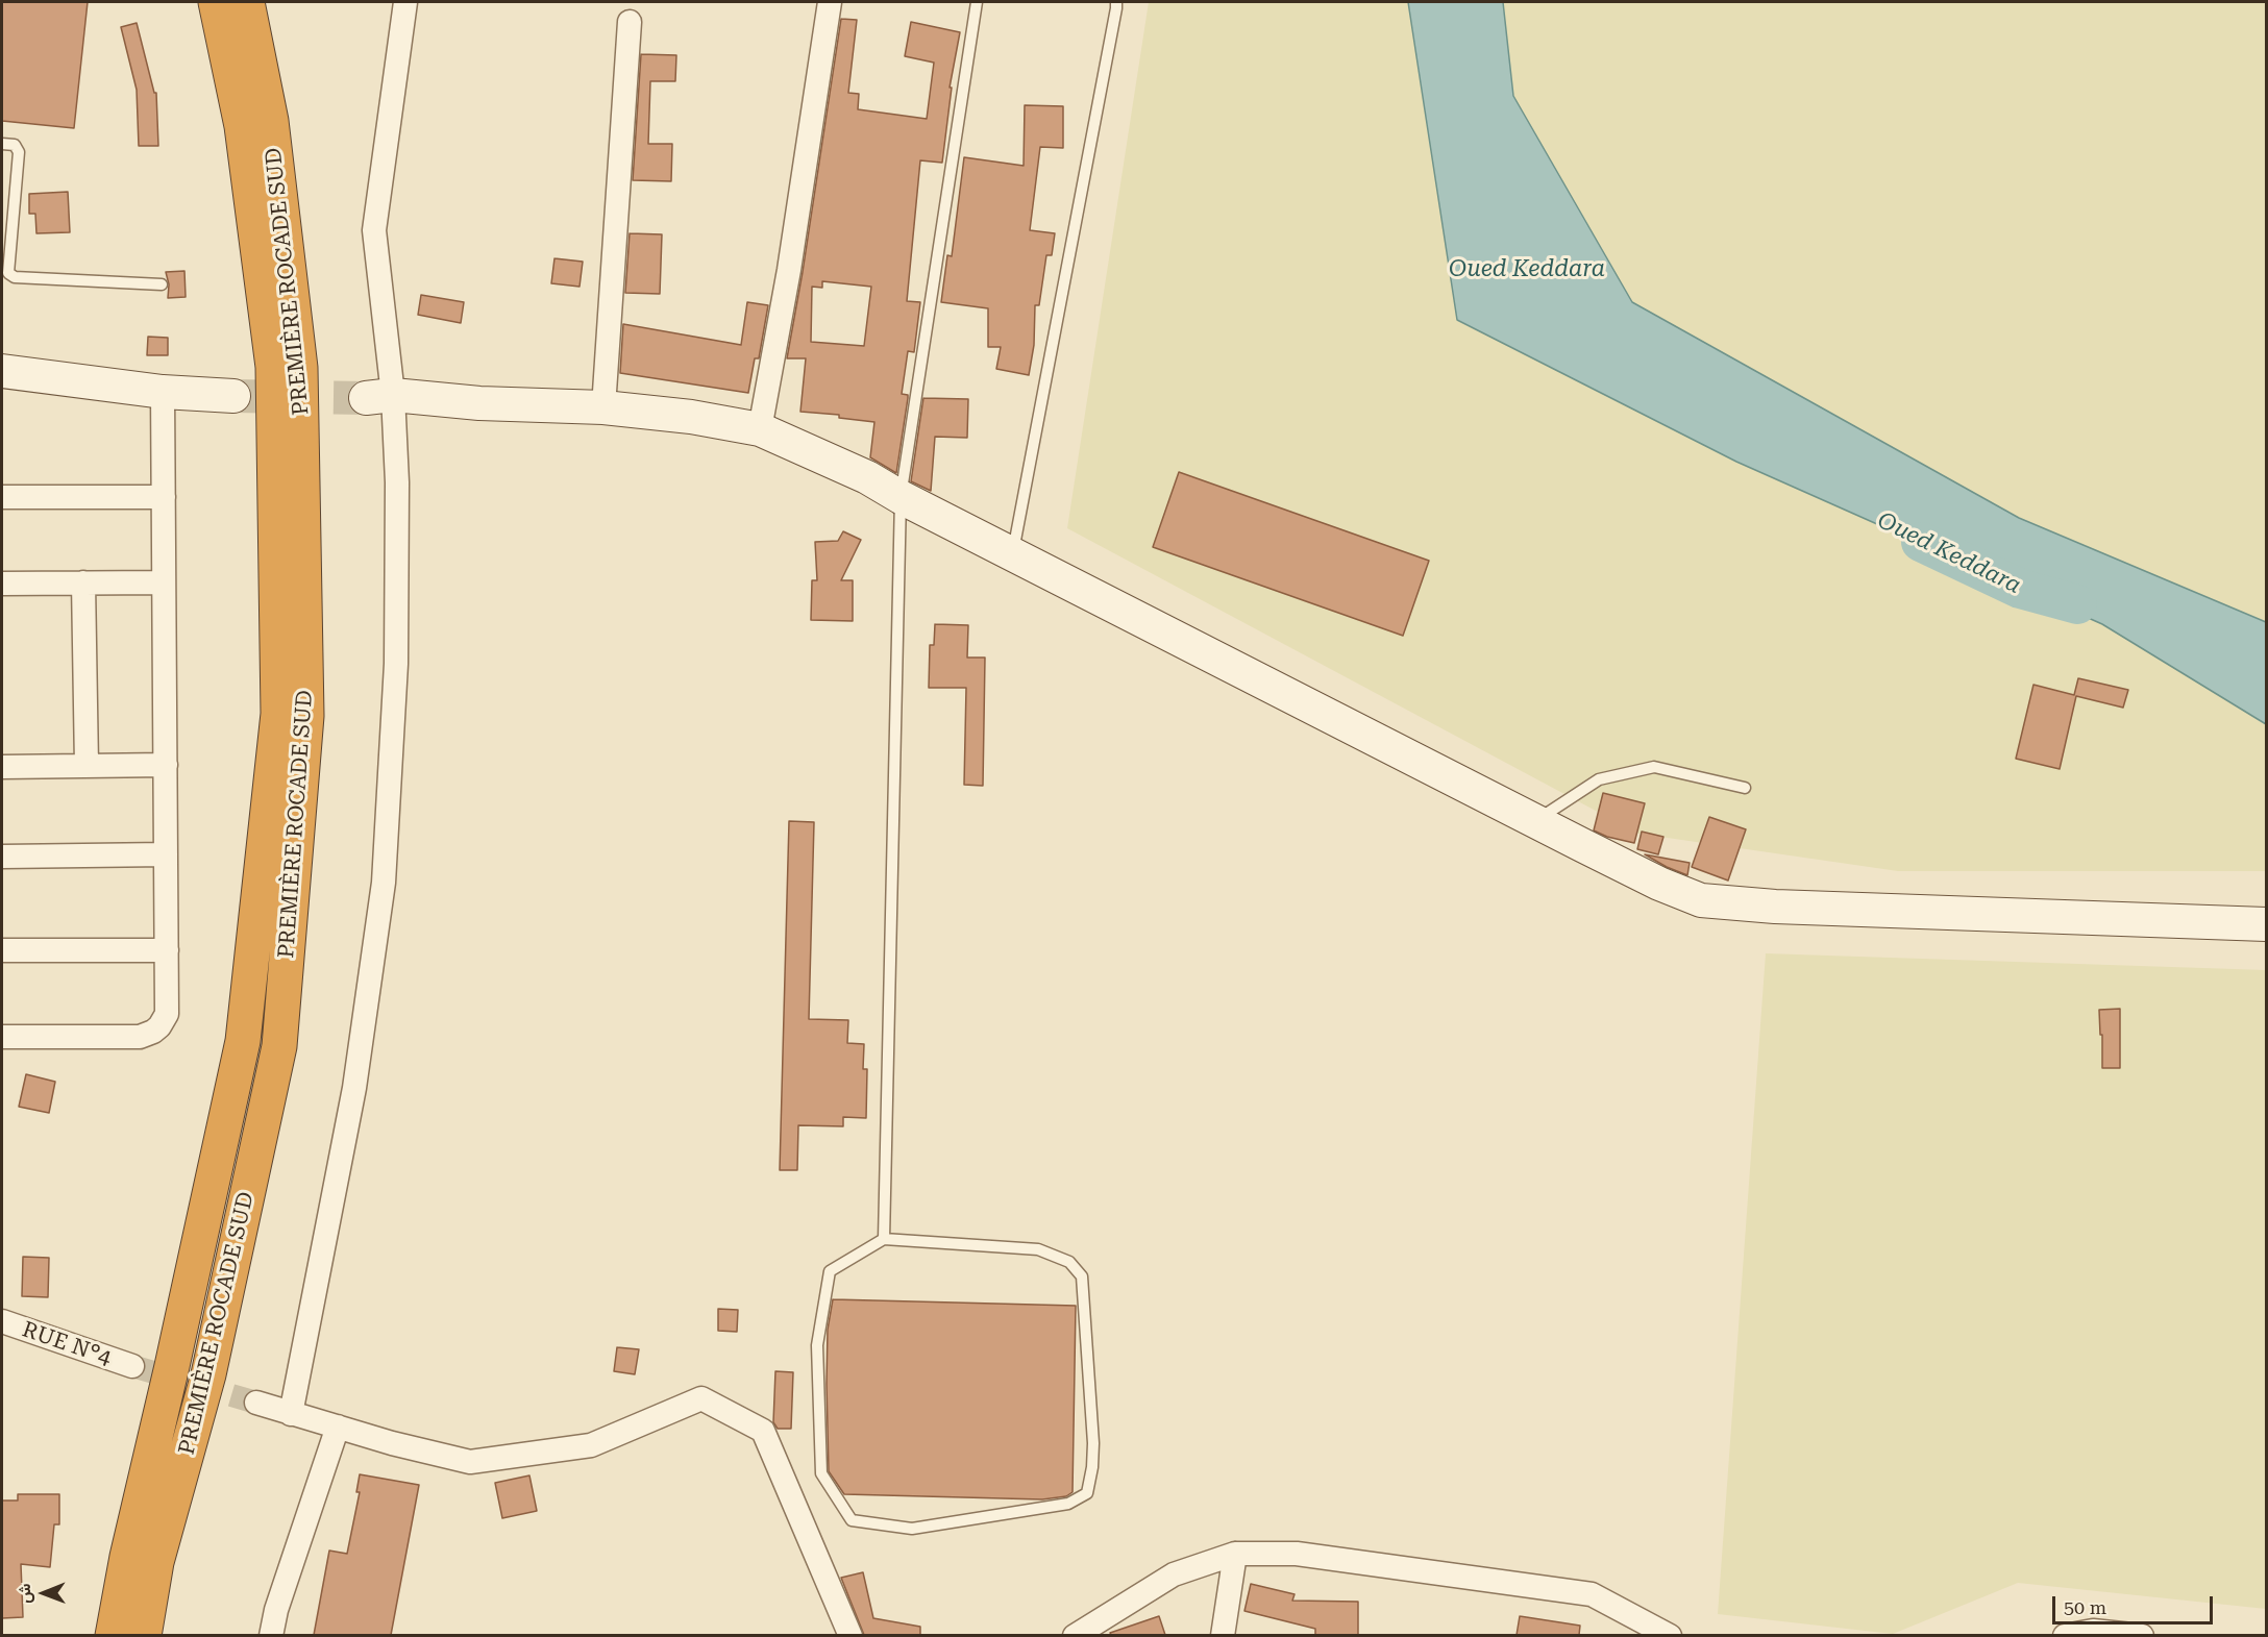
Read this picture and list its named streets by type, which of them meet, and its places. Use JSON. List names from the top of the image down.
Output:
{
  "streets": {
    "highway": ["PREMIÈRE ROCADE SUD"],
    "street": ["RUE N°4"]
  },
  "water": ["Oued Keddara"],
  "scale_bar": "50 m",
  "north": "left"
}
